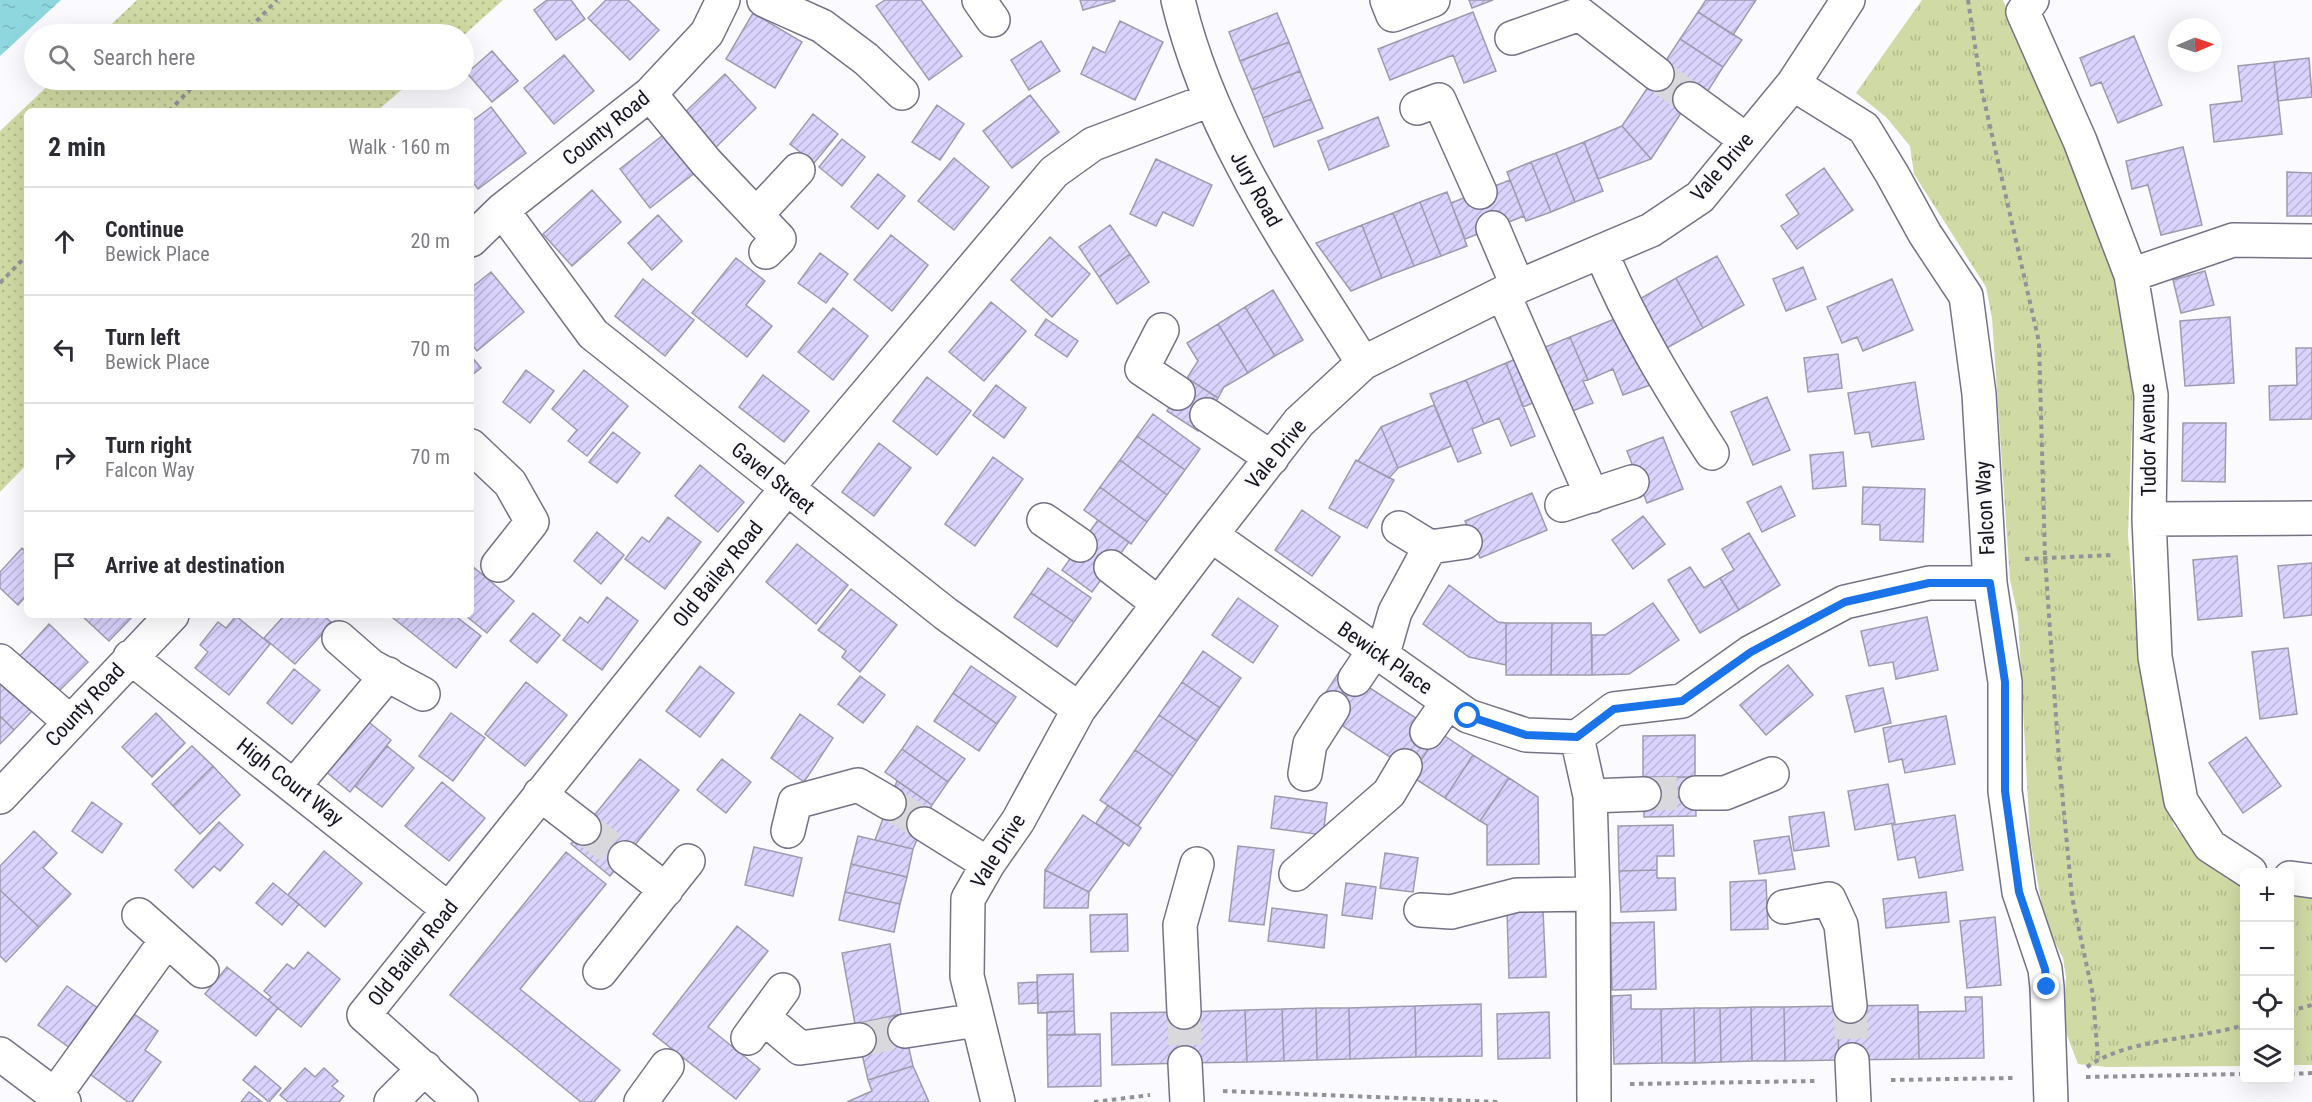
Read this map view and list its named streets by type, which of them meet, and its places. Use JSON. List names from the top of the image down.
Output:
{
  "streets": {
    "street": [
      "County Road",
      "Vale Drive",
      "Jury Road",
      "Tudor Avenue",
      "Gavel Street",
      "Falcon Way",
      "Old Bailey Road",
      "Bewick Place",
      "High Court Way"
    ]
  },
  "crossings": [
    ["County Road", "Gavel Street"],
    ["County Road", "High Court Way"],
    ["Vale Drive", "Jury Road"],
    ["Vale Drive", "Gavel Street"],
    ["Vale Drive", "Falcon Way"],
    ["Vale Drive", "Bewick Place"],
    ["Jury Road", "Old Bailey Road"],
    ["Gavel Street", "Old Bailey Road"],
    ["Old Bailey Road", "High Court Way"]
  ],
  "north": "right",
  "page": {
    "search": "Search here",
    "heading": ["2 min", "Walk · 160 m"],
    "list": [
      ["Continue", "Bewick Place", "20 m"],
      ["Turn left", "Bewick Place", "70 m"],
      ["Turn right", "Falcon Way", "70 m"],
      "Arrive at destination"
    ],
    "map_buttons": ["+", "−"]
  }
}
